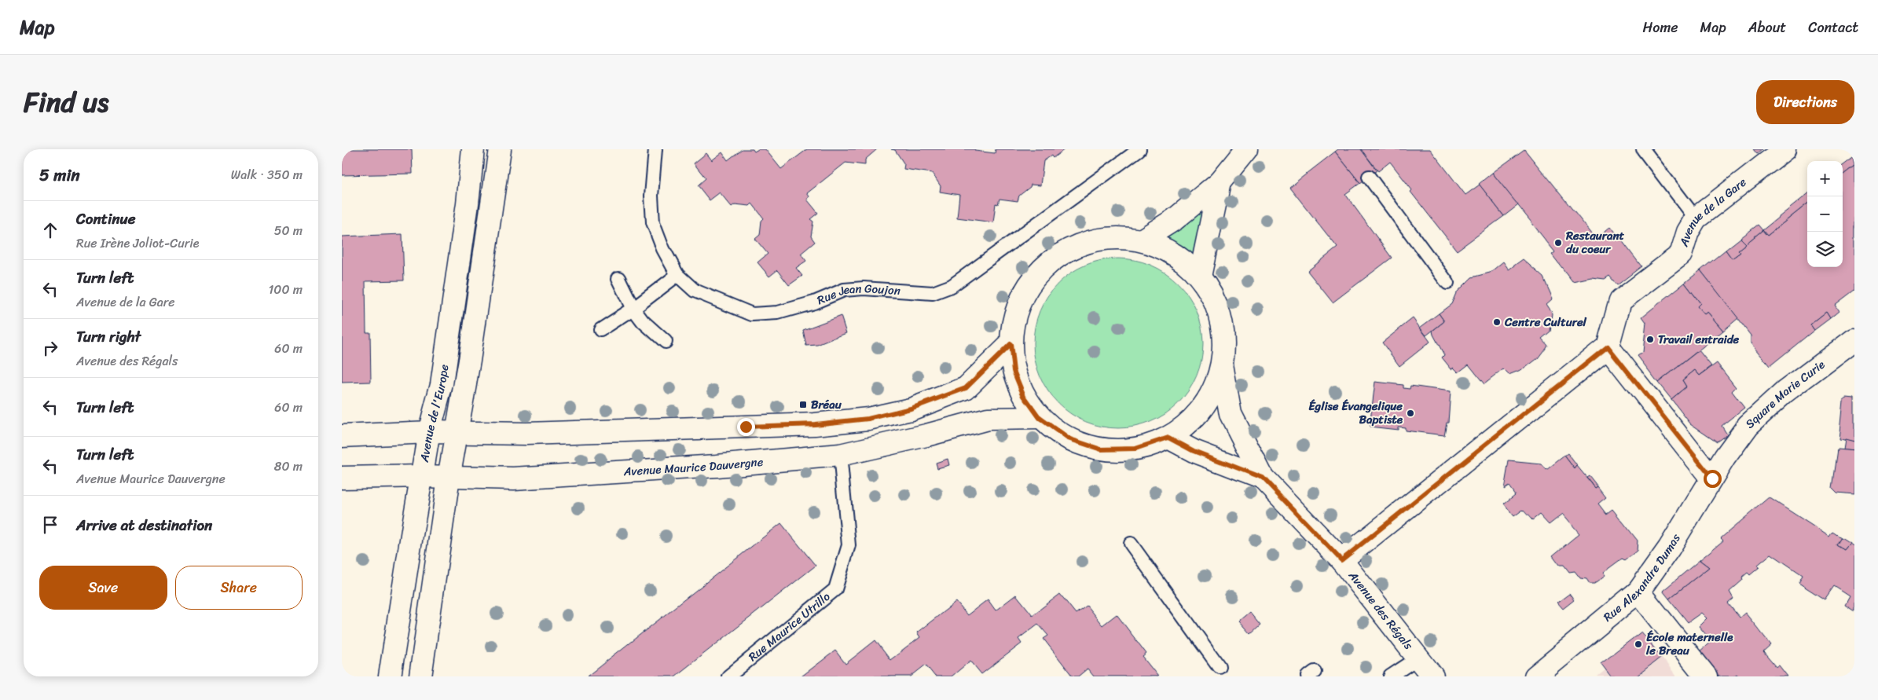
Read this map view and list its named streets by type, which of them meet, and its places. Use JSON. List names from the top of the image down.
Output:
{
  "streets": {
    "street": [
      "Avenue de la Gare",
      "Square Marie Curie",
      "Avenue de l'Europe",
      "Avenue Maurice Dauvergne",
      "Rue Alexandre Dumas",
      "Avenue des Régals"
    ],
    "lane": ["Rue Jean Goujon", "Rue Maurice Utrillo"]
  },
  "crossings": [
    ["Square Marie Curie", "Rue Alexandre Dumas"],
    ["Avenue de l'Europe", "Avenue Maurice Dauvergne"],
    ["Avenue Maurice Dauvergne", "Rue Maurice Utrillo"]
  ],
  "places": {
    "other": [
      "Restaurant du coeur",
      "Centre Culturel",
      "Travail entraide",
      "Église Évangelique Baptiste",
      "École maternelle le Breau"
    ],
    "transit": ["Bréau"]
  },
  "page": {
    "header": "Map",
    "nav": [
      "Home",
      "Map",
      "About",
      "Contact"
    ],
    "title": "Find us",
    "buttons": [
      "Directions",
      ["Save", "Share"]
    ],
    "heading": ["5 min", "Walk · 350 m"],
    "map_buttons": ["+", "−"],
    "list": [
      ["Continue", "Rue Irène Joliot-Curie", "50 m"],
      ["Turn left", "Avenue de la Gare", "100 m"],
      ["Turn right", "Avenue des Régals", "60 m"],
      ["Turn left", "60 m"],
      ["Turn left", "Avenue Maurice Dauvergne", "80 m"],
      "Arrive at destination"
    ]
  }
}
